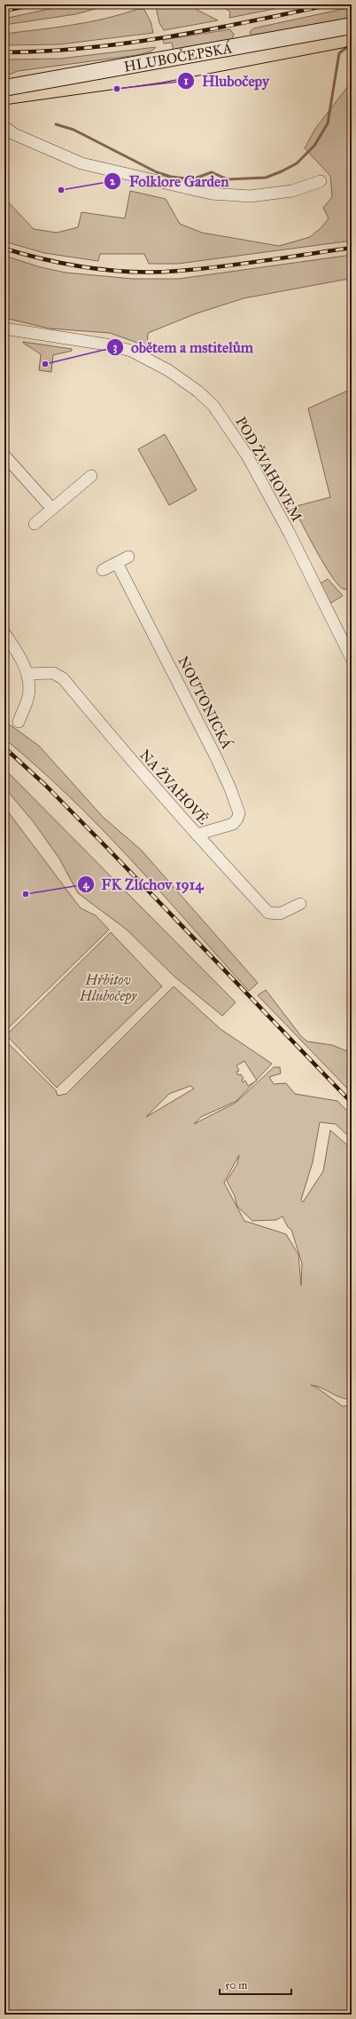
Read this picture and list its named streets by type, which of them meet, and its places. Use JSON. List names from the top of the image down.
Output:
{
  "streets": {
    "street": [
      "HLUBOČEPSKÁ",
      "POD ŽVAHOVEM",
      "NOUTONICKÁ",
      "NA ŽVAHOVĚ"
    ]
  },
  "crossings": [
    ["NOUTONICKÁ", "NA ŽVAHOVĚ"]
  ],
  "parks": ["Hřbitov Hlubočepy"],
  "places": [
    "Hlubočepy",
    "Folklore Garden",
    "obětem a mstitelům",
    "FK Zlíchov 1914"
  ],
  "scale_bar": "50 m"
}
